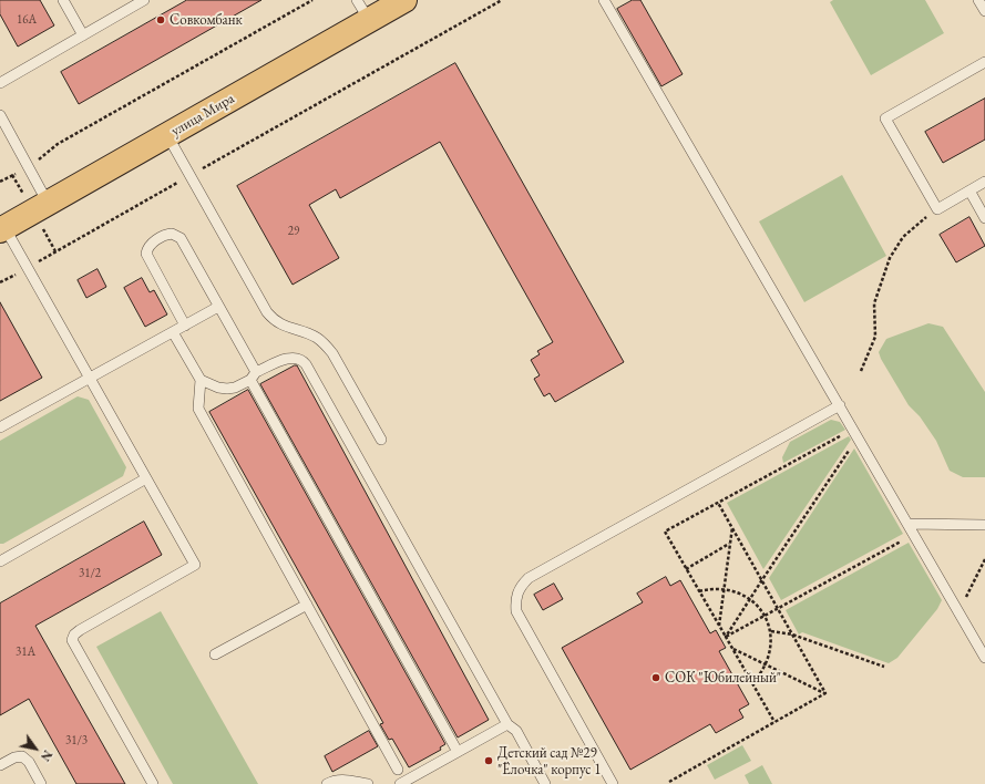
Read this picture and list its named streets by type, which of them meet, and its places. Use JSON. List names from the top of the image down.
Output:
{
  "streets": {
    "main road": ["улица Мира"]
  },
  "places": ["Совкомбанк", "СОК \"Юбилейный\"", "Детский сад №29 \"Ёлочка\" корпус 1"],
  "house_numbers": [
    "16А",
    "29",
    "31/2",
    "31А",
    "31/3"
  ],
  "north": "bottom right"
}
